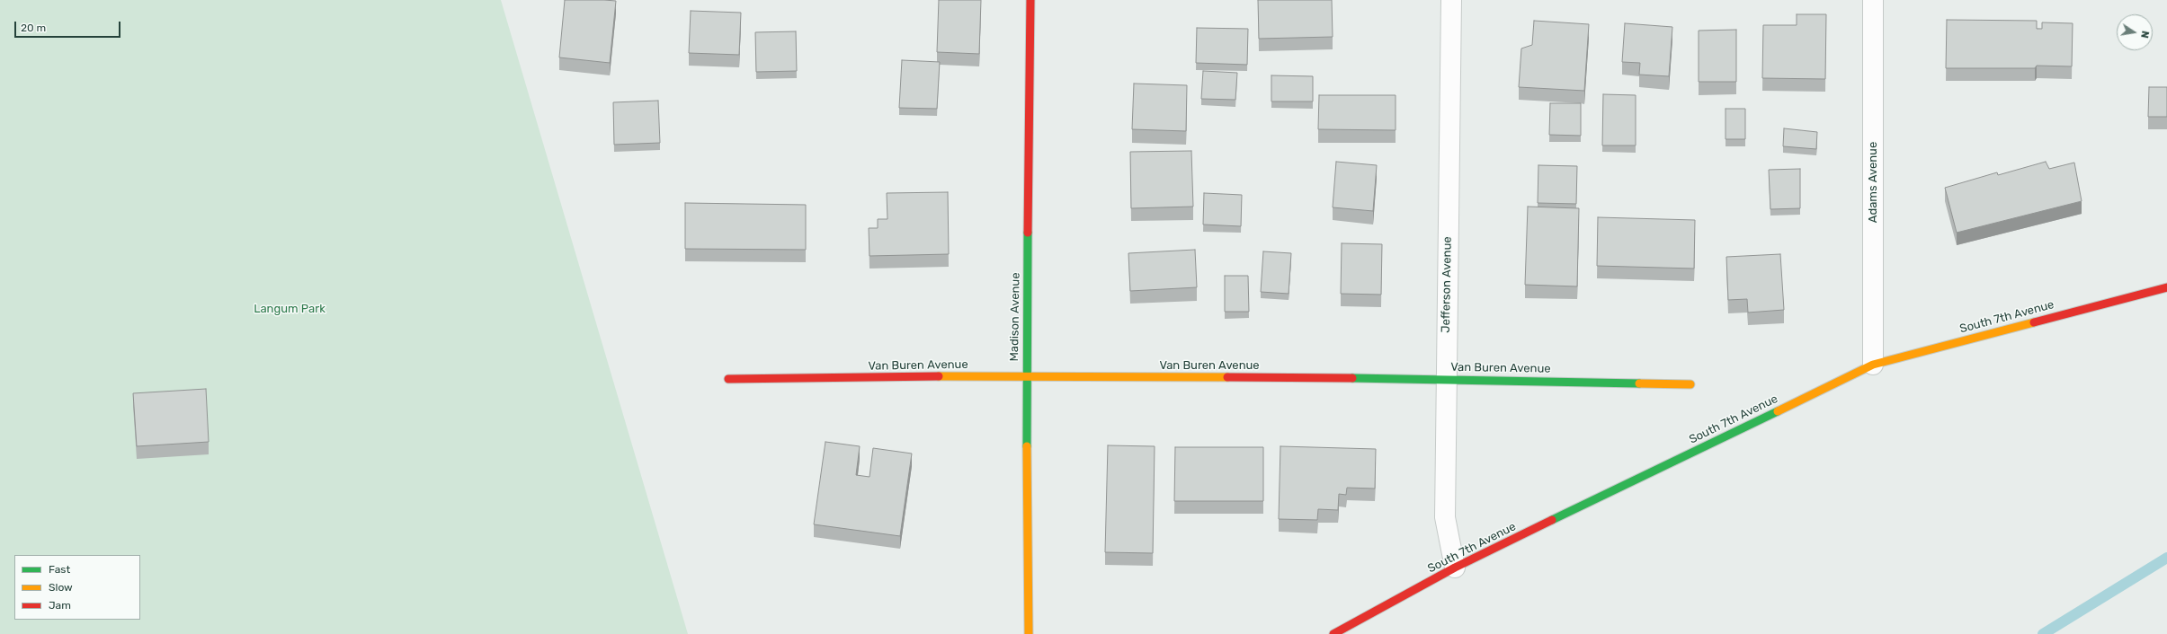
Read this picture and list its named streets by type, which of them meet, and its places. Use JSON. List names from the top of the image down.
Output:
{
  "streets": {
    "street": [
      "Adams Avenue",
      "Jefferson Avenue",
      "Madison Avenue",
      "South 7th Avenue",
      "Van Buren Avenue"
    ]
  },
  "crossings": [
    ["Adams Avenue", "South 7th Avenue"],
    ["Jefferson Avenue", "South 7th Avenue"],
    ["Jefferson Avenue", "Van Buren Avenue"],
    ["Madison Avenue", "Van Buren Avenue"]
  ],
  "parks": ["Langum Park"],
  "legend": ["Fast", "Slow", "Jam"],
  "scale_bar": "20 m",
  "north": "right"
}
